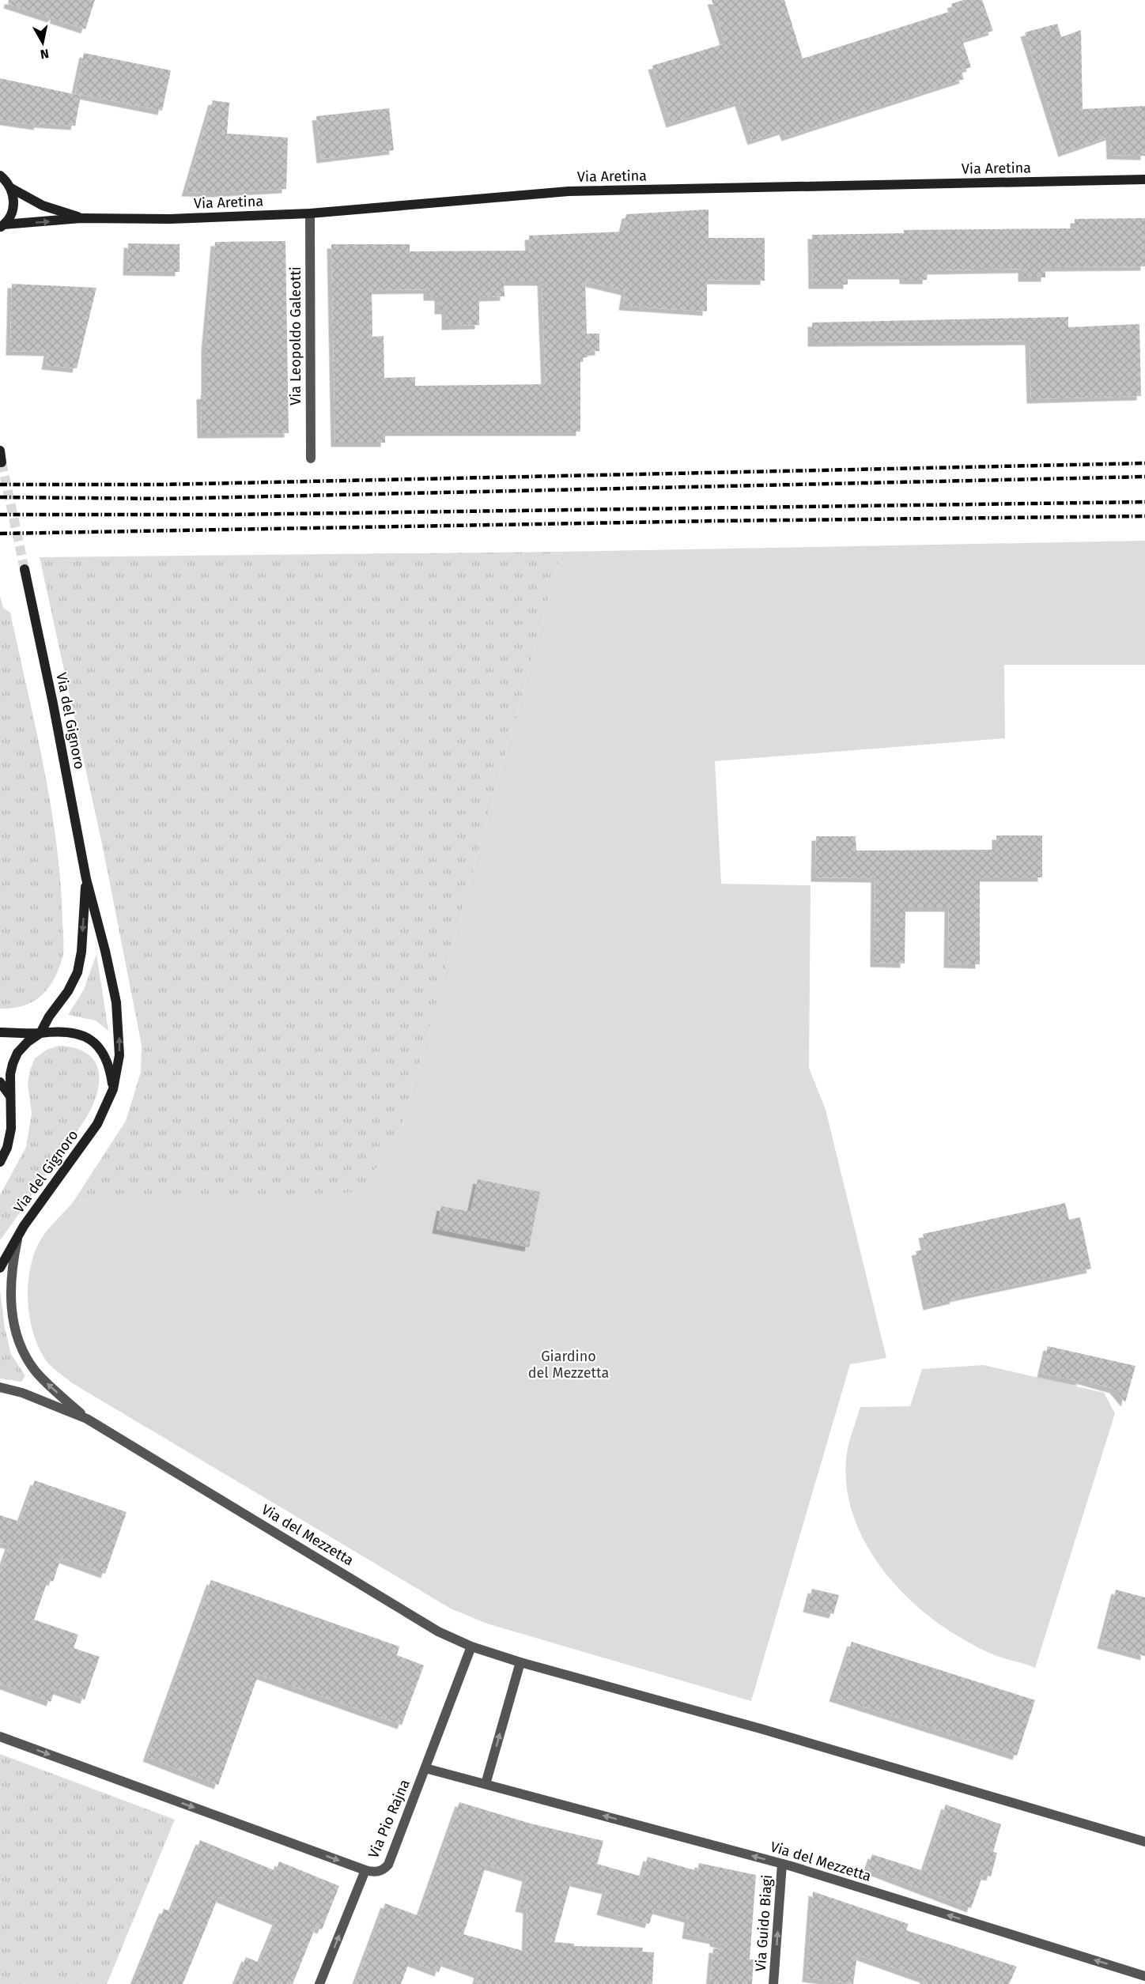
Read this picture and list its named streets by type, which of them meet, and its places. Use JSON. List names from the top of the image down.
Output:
{
  "streets": {
    "street": [
      "Via Aretina",
      "Via Leopoldo Galeotti",
      "Via del Gignoro",
      "Via del Mezzetta",
      "Via Pio Rajna",
      "Via Guido Biagi"
    ]
  },
  "crossings": [
    ["Via Aretina", "Via Leopoldo Galeotti"],
    ["Via del Gignoro", "Via del Mezzetta"],
    ["Via del Mezzetta", "Via Pio Rajna"],
    ["Via del Mezzetta", "Via Guido Biagi"]
  ],
  "one_way": ["Via del Mezzetta", "Via Guido Biagi"],
  "parks": ["Giardino del Mezzetta"],
  "north": "bottom"
}
